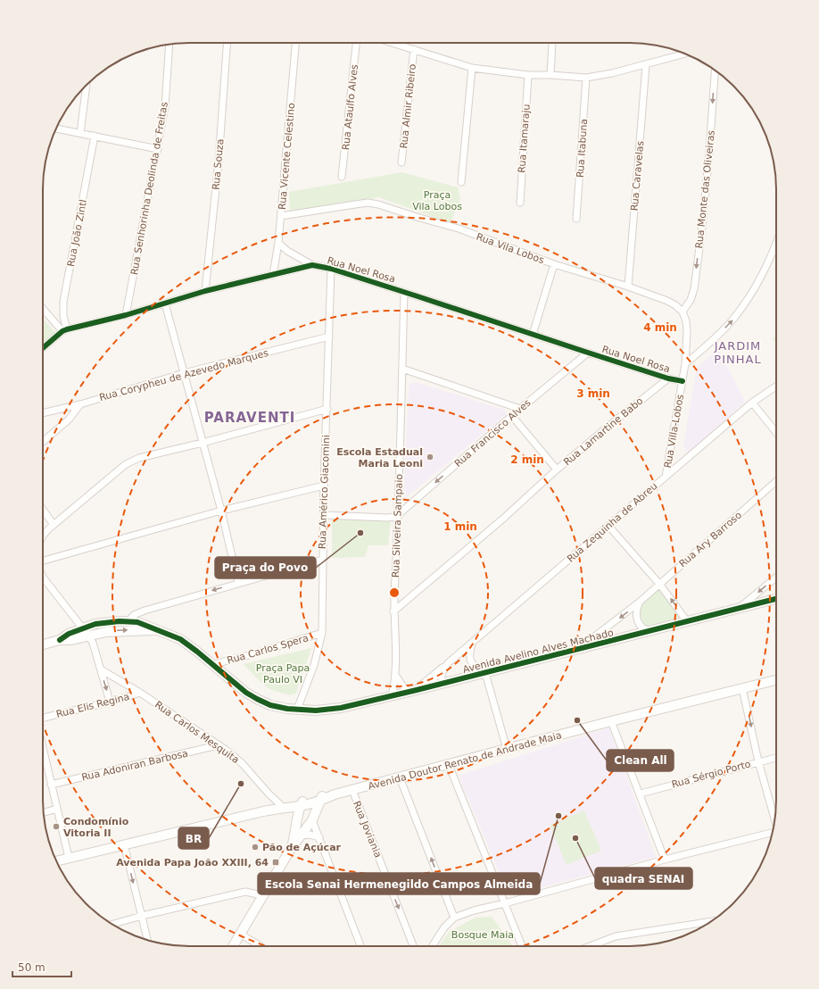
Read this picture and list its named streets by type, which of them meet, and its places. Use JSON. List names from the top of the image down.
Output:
{
  "streets": {
    "street": [
      "Rua Almir Ribeiro",
      "Rua Ataulfo Alves",
      "Rua Itamaraju",
      "Rua Itabuna",
      "Rua Vicente Celestino",
      "Rua Souza",
      "Rua Caravelas",
      "Rua Senhorinha Deolinda de Freitas",
      "Rua Monte das Oliveiras",
      "Rua João Zintl",
      "Rua Vila Lobos",
      "Rua Noel Rosa",
      "Rua Corypheu de Azevedo Marques",
      "Rua Lamartine Babo",
      "Rua Villa-Lobos",
      "Rua Francisco Alves",
      "Rua Américo Giacomini",
      "Rua Zequinha de Abreu",
      "Rua Silveira Sampaio",
      "Rua Ary Barroso",
      "Rua Carlos Spera",
      "Avenida Avelino Alves Machado",
      "Rua Elis Regina",
      "Rua Carlos Mesquita",
      "Avenida Doutor Renato de Andrade Maia",
      "Rua Adoniran Barbosa",
      "Rua Sérgio Porto",
      "Rua Joviania"
    ]
  },
  "crossings": [
    ["Rua Vicente Celestino", "Rua Vila Lobos"],
    ["Rua Vicente Celestino", "Rua Noel Rosa"],
    ["Rua Souza", "Rua Noel Rosa"],
    ["Rua Caravelas", "Rua Vila Lobos"],
    ["Rua Senhorinha Deolinda de Freitas", "Rua Noel Rosa"],
    ["Rua Monte das Oliveiras", "Rua Vila Lobos"],
    ["Rua João Zintl", "Rua Noel Rosa"],
    ["Rua Noel Rosa", "Rua Lamartine Babo"],
    ["Rua Noel Rosa", "Rua Villa-Lobos"],
    ["Rua Noel Rosa", "Rua Francisco Alves"],
    ["Rua Noel Rosa", "Rua Américo Giacomini"],
    ["Rua Noel Rosa", "Rua Silveira Sampaio"],
    ["Rua Corypheu de Azevedo Marques", "Rua Américo Giacomini"],
    ["Rua Lamartine Babo", "Rua Silveira Sampaio"],
    ["Rua Villa-Lobos", "Rua Zequinha de Abreu"],
    ["Rua Francisco Alves", "Rua Silveira Sampaio"],
    ["Rua Américo Giacomini", "Rua Carlos Spera"],
    ["Rua Américo Giacomini", "Avenida Avelino Alves Machado"],
    ["Rua Silveira Sampaio", "Avenida Avelino Alves Machado"],
    ["Rua Ary Barroso", "Avenida Avelino Alves Machado"],
    ["Rua Carlos Spera", "Avenida Avelino Alves Machado"],
    ["Rua Elis Regina", "Rua Carlos Mesquita"],
    ["Rua Elis Regina", "Avenida Doutor Renato de Andrade Maia"],
    ["Rua Elis Regina", "Rua Adoniran Barbosa"],
    ["Rua Carlos Mesquita", "Avenida Doutor Renato de Andrade Maia"],
    ["Rua Carlos Mesquita", "Rua Adoniran Barbosa"],
    ["Avenida Doutor Renato de Andrade Maia", "Rua Joviania"]
  ],
  "one_way": ["Rua Monte das Oliveiras", "Rua Francisco Alves"],
  "districts": ["JARDIM PINHAL", "PARAVENTI"],
  "parks": ["Praça Vila Lobos", "Praça Papa Paulo VI", "Bosque Maia"],
  "places": {
    "other": [
      "Escola Estadual Maria Leoni",
      "Praça do Povo",
      "Clean All",
      "BR",
      "Escola Senai Hermenegildo Campos Almeida",
      "Condomínio Vitoria II",
      "quadra SENAI",
      "Pão de Açúcar"
    ],
    "transit": ["Avenida Papa João XXIII, 64"]
  },
  "scale_bar": "50 m",
  "rings": [
    "4 min",
    "3 min",
    "2 min",
    "1 min"
  ]
}
